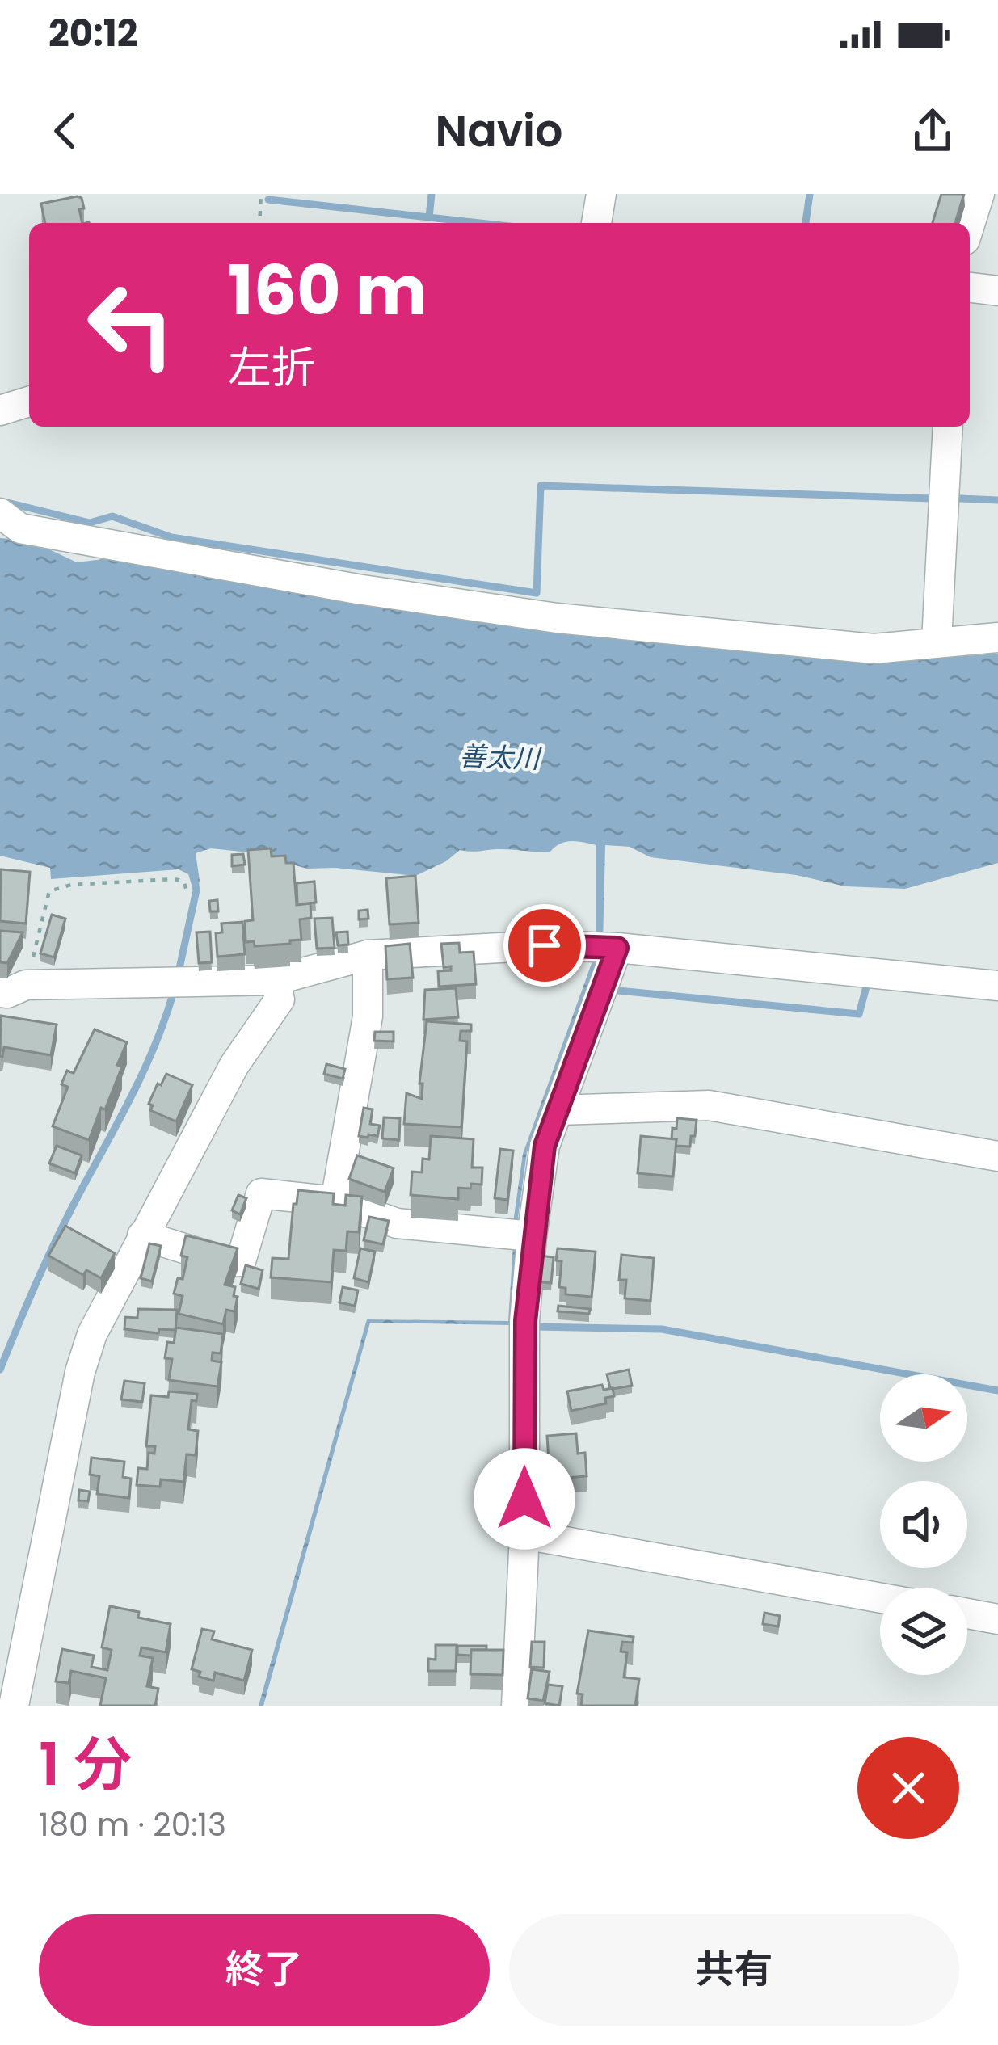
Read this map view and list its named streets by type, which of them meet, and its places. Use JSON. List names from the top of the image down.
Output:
{
  "water": ["善太川"],
  "north": "right",
  "page": {
    "status": "20:12",
    "header": "Navio",
    "turn": ["160 m", "左折"],
    "heading": ["1 分", "180 m · 20:13"],
    "buttons": ["終了", "共有"]
  }
}
